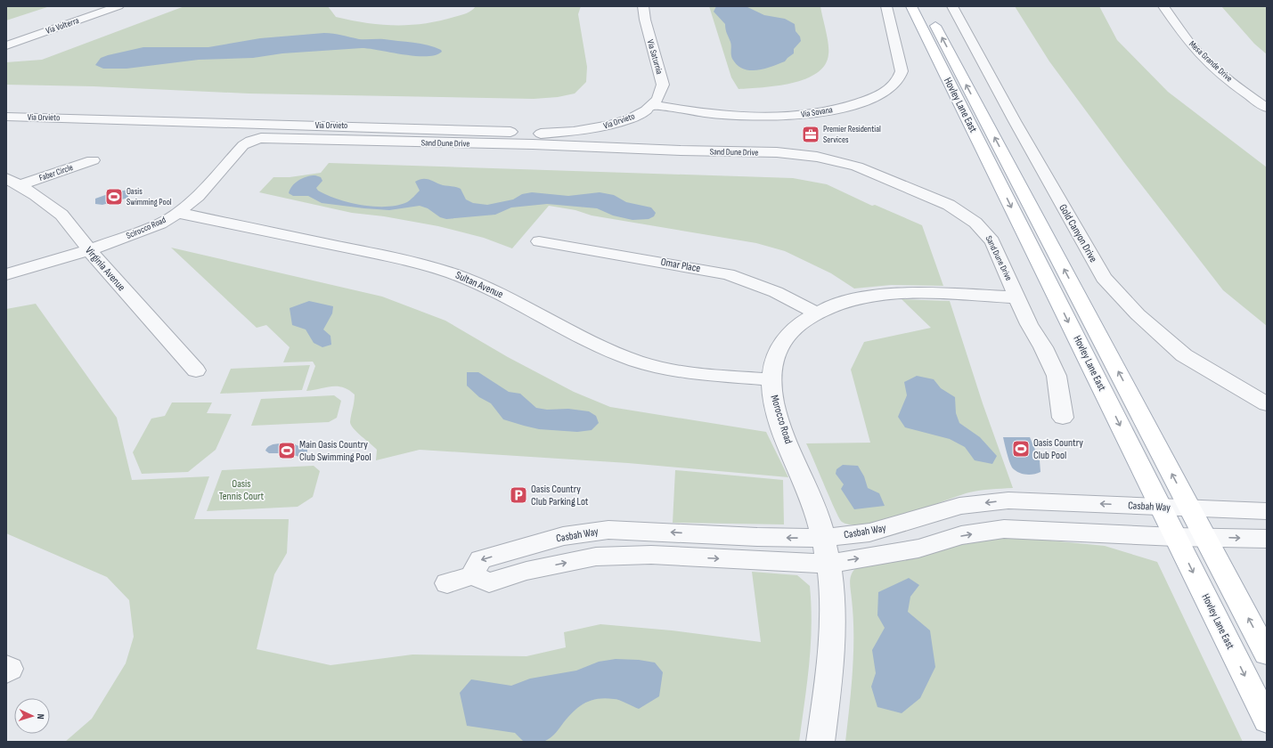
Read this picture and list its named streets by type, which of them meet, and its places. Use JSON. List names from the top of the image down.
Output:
{
  "streets": {
    "main road": ["Hovley Lane East"],
    "street": [
      "Via Volterra",
      "Via Saturnia",
      "Mesa Grande Drive",
      "Via Sovana",
      "Via Orvieto",
      "Sand Dune Drive",
      "Faber Circle",
      "Scirocco Road",
      "Gold Canyon Drive",
      "Omar Place",
      "Virginia Avenue",
      "Sultan Avenue",
      "Morocco Road",
      "Casbah Way"
    ]
  },
  "crossings": [
    ["Via Saturnia", "Via Sovana"],
    ["Via Saturnia", "Via Orvieto"],
    ["Hovley Lane East", "Casbah Way"],
    ["Via Sovana", "Via Orvieto"],
    ["Sand Dune Drive", "Scirocco Road"],
    ["Sand Dune Drive", "Morocco Road"],
    ["Faber Circle", "Virginia Avenue"],
    ["Scirocco Road", "Virginia Avenue"],
    ["Scirocco Road", "Sultan Avenue"],
    ["Omar Place", "Morocco Road"],
    ["Sultan Avenue", "Morocco Road"],
    ["Morocco Road", "Casbah Way"]
  ],
  "parks": ["Oasis Tennis Court"],
  "places": {
    "office": ["Premier Residential Services"],
    "sports": ["Oasis Swimming Pool", "Oasis Country Club Pool", "Main Oasis Country Club Swimming Pool"],
    "parking": ["Oasis Country Club Parking Lot"]
  },
  "north": "right"
}
